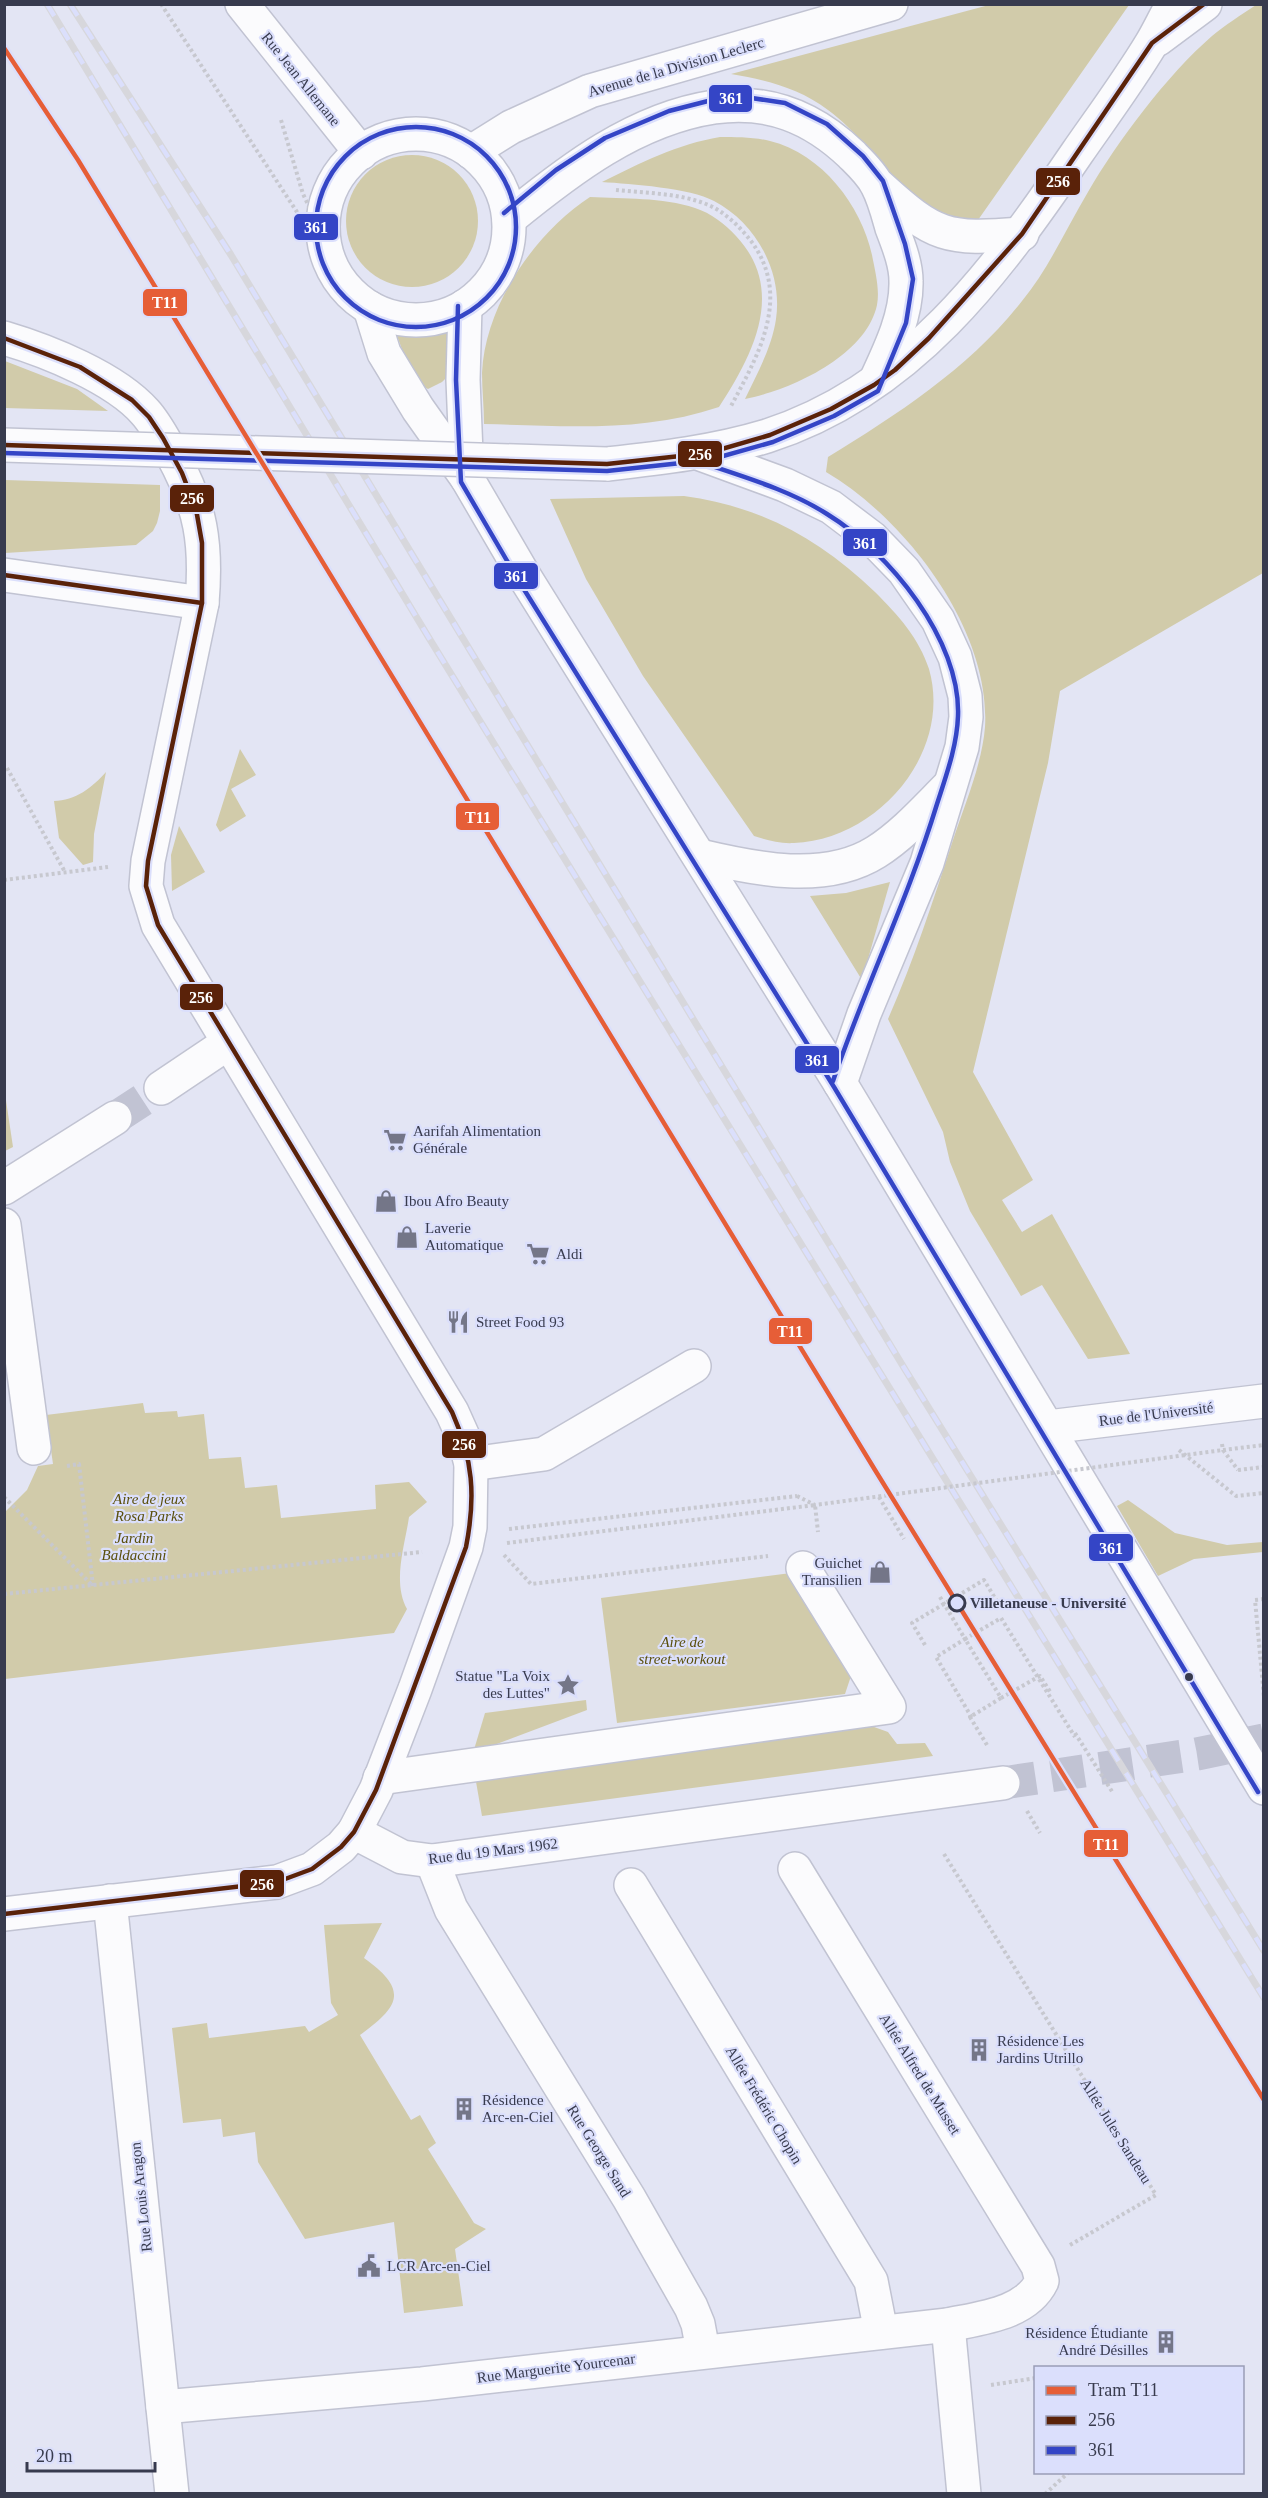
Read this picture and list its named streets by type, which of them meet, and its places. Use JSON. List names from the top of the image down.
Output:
{
  "streets": {
    "street": [
      "Avenue de la Division Leclerc",
      "Rue Jean Allemane",
      "Rue de l'Université",
      "Rue du 19 Mars 1962",
      "Allée Alfred de Musset",
      "Allée Frédéric Chopin",
      "Rue George Sand",
      "Rue Louis Aragon",
      "Rue Marguerite Yourcenar"
    ],
    "path": ["Allée Jules Sandeau"]
  },
  "crossings": [
    ["Avenue de la Division Leclerc", "Rue Jean Allemane"],
    ["Rue du 19 Mars 1962", "Rue George Sand"],
    ["Allée Alfred de Musset", "Allée Jules Sandeau"],
    ["Allée Alfred de Musset", "Rue Marguerite Yourcenar"],
    ["Allée Frédéric Chopin", "Rue Marguerite Yourcenar"],
    ["Allée Jules Sandeau", "Rue Marguerite Yourcenar"],
    ["Rue George Sand", "Rue Marguerite Yourcenar"],
    ["Rue Louis Aragon", "Rue Marguerite Yourcenar"]
  ],
  "parks": ["Aire de jeux Rosa Parks", "Jardin Baldaccini", "Aire de street-workout"],
  "places": {
    "supermarket": ["Aarifah Alimentation Générale", "Aldi"],
    "shop": ["Ibou Afro Beauty", "Laverie Automatique", "Guichet Transilien"],
    "restaurant": ["Street Food 93"],
    "other": ["Villetaneuse - Université"],
    "place": ["Statue \"La Voix des Luttes\""],
    "building": ["Résidence Les Jardins Utrillo", "Résidence Arc-en-Ciel", "Résidence Étudiante André Désilles"],
    "public building": ["LCR Arc-en-Ciel"]
  },
  "lines": ["transit line 256", "tram line T11", "transit line 361"],
  "legend": ["Tram T11", "256", "361"],
  "scale_bar": "20 m"
}
